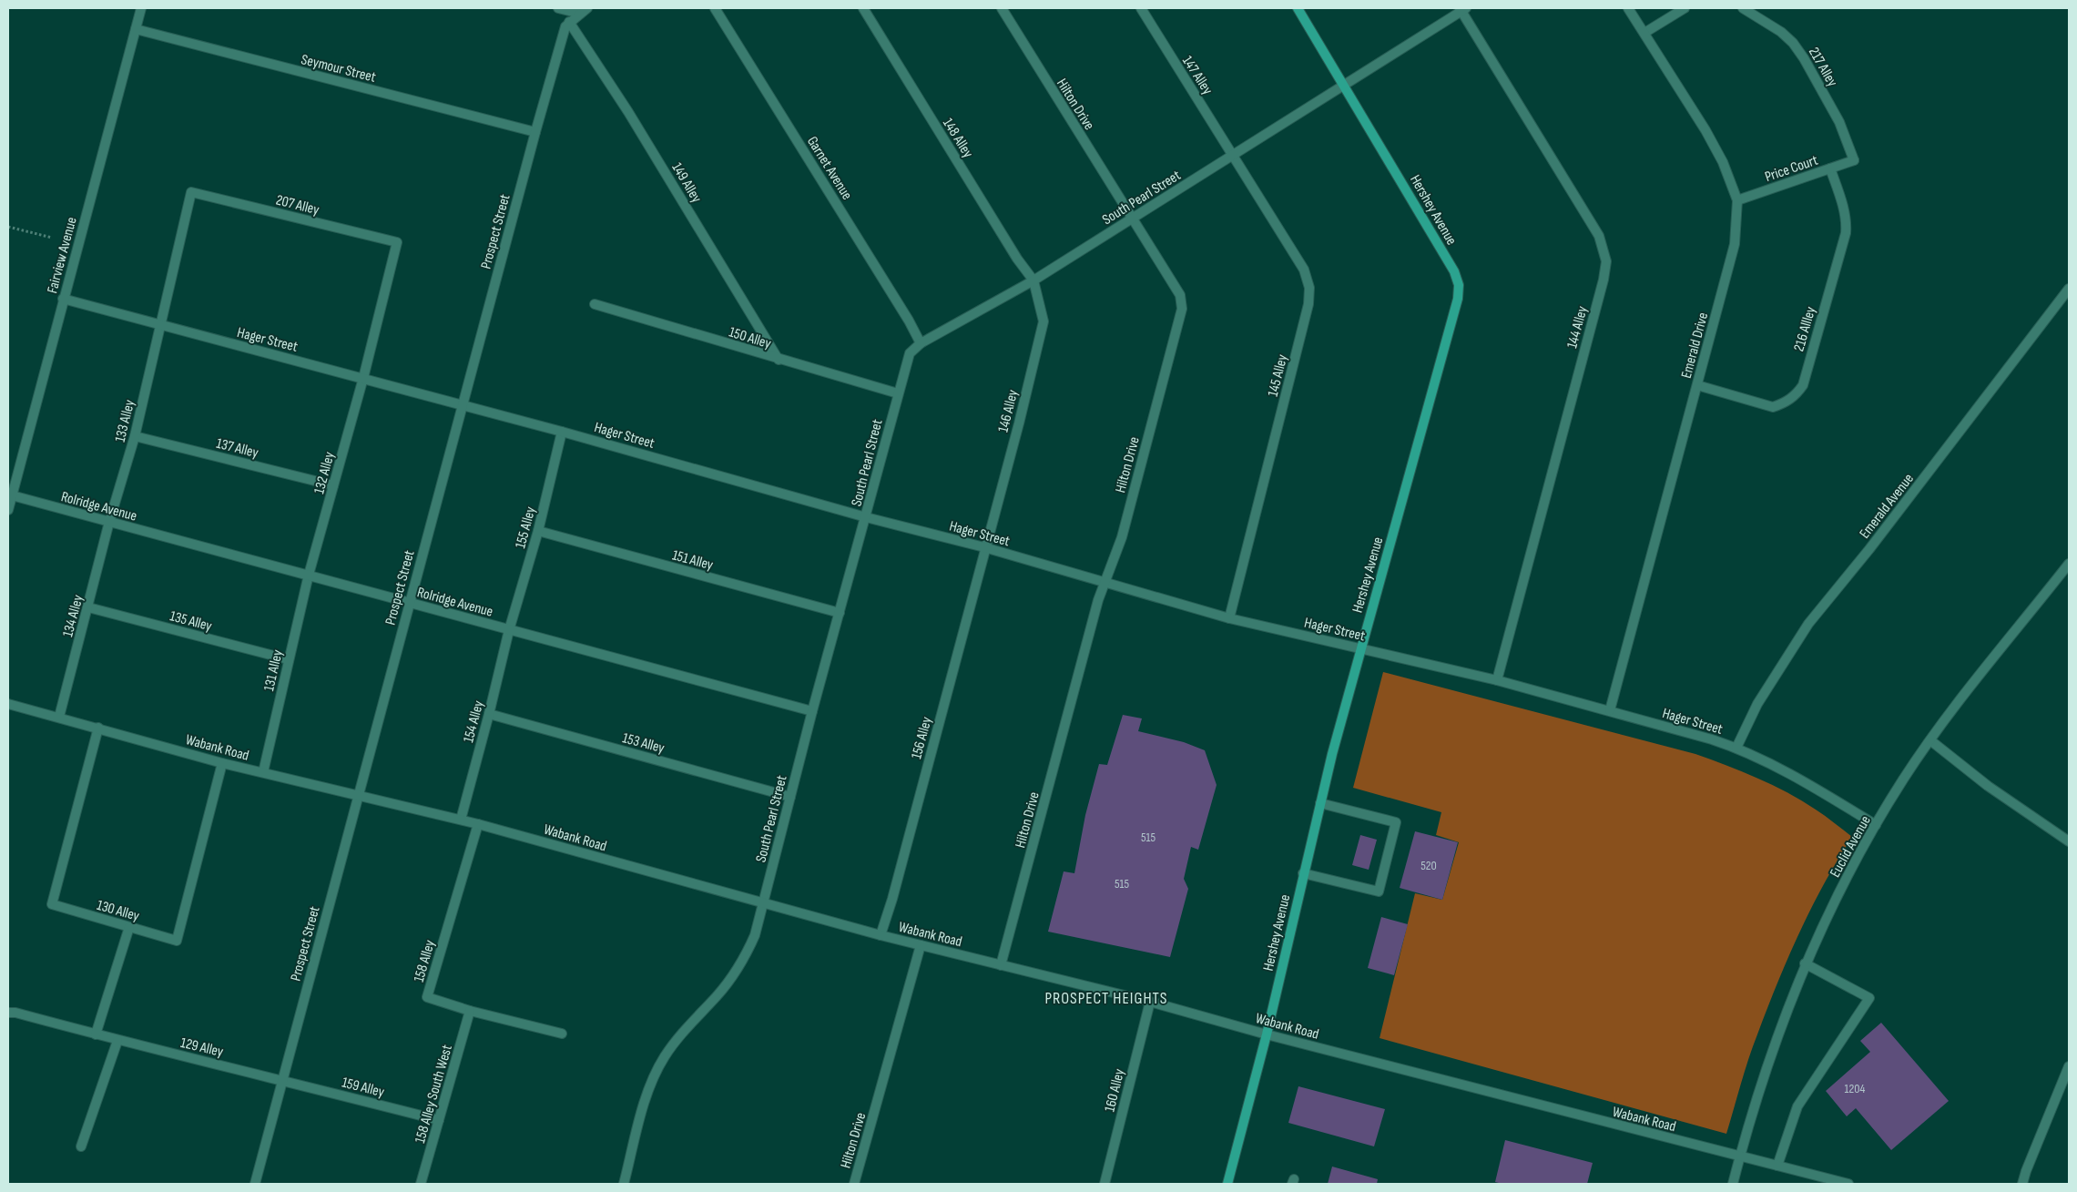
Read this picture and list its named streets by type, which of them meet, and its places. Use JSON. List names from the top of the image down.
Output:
{
  "streets": {
    "main road": ["Hershey Avenue"],
    "street": [
      "217 Alley",
      "Seymour Street",
      "147 Alley",
      "Hilton Drive",
      "148 Alley",
      "Garnet Avenue",
      "Price Court",
      "149 Alley",
      "South Pearl Street",
      "207 Alley",
      "Prospect Street",
      "Fairview Avenue",
      "144 Alley",
      "216 Allley",
      "150 Alley",
      "Hager Street",
      "Emerald Drive",
      "145 Alley",
      "146 Alley",
      "133 Alley",
      "137 Alley",
      "132 Alley",
      "Rolridge Avenue",
      "Emerald Avenue",
      "155 Alley",
      "151 Alley",
      "134 Alley",
      "135 Alley",
      "131 Alley",
      "154 Alley",
      "156 Alley",
      "153 Alley",
      "Wabank Road",
      "Euclid Avenue",
      "130 Alley",
      "158 Alley",
      "129 Alley",
      "159 Alley",
      "160 Alley",
      "158 Alley South West"
    ]
  },
  "crossings": [
    ["217 Alley", "Price Court"],
    ["Seymour Street", "Prospect Street"],
    ["Seymour Street", "Fairview Avenue"],
    ["147 Alley", "South Pearl Street"],
    ["147 Alley", "145 Alley"],
    ["Hilton Drive", "South Pearl Street"],
    ["Hilton Drive", "Hager Street"],
    ["Hilton Drive", "Wabank Road"],
    ["148 Alley", "South Pearl Street"],
    ["148 Alley", "146 Alley"],
    ["Garnet Avenue", "South Pearl Street"],
    ["Price Court", "216 Allley"],
    ["Price Court", "Emerald Drive"],
    ["149 Alley", "Prospect Street"],
    ["149 Alley", "150 Alley"],
    ["South Pearl Street", "Hershey Avenue"],
    ["South Pearl Street", "144 Alley"],
    ["South Pearl Street", "150 Alley"],
    ["South Pearl Street", "Hager Street"],
    ["South Pearl Street", "145 Alley"],
    ["South Pearl Street", "146 Alley"],
    ["South Pearl Street", "Rolridge Avenue"],
    ["South Pearl Street", "151 Alley"],
    ["South Pearl Street", "153 Alley"],
    ["South Pearl Street", "Wabank Road"],
    ["207 Alley", "Hager Street"],
    ["207 Alley", "133 Alley"],
    ["207 Alley", "132 Alley"],
    ["Hershey Avenue", "Hager Street"],
    ["Hershey Avenue", "Wabank Road"],
    ["Prospect Street", "Hager Street"],
    ["Prospect Street", "Rolridge Avenue"],
    ["Prospect Street", "Wabank Road"],
    ["Prospect Street", "129 Alley"],
    ["Prospect Street", "159 Alley"],
    ["Fairview Avenue", "Hager Street"],
    ["Fairview Avenue", "Rolridge Avenue"],
    ["144 Alley", "Hager Street"],
    ["216 Allley", "Emerald Drive"],
    ["Hager Street", "Emerald Drive"],
    ["Hager Street", "145 Alley"],
    ["Hager Street", "146 Alley"],
    ["Hager Street", "133 Alley"],
    ["Hager Street", "132 Alley"],
    ["Hager Street", "Emerald Avenue"],
    ["Hager Street", "155 Alley"],
    ["Hager Street", "156 Alley"],
    ["Hager Street", "Euclid Avenue"],
    ["146 Alley", "156 Alley"],
    ["133 Alley", "137 Alley"],
    ["133 Alley", "Rolridge Avenue"],
    ["133 Alley", "134 Alley"],
    ["137 Alley", "132 Alley"],
    ["132 Alley", "Rolridge Avenue"],
    ["132 Alley", "131 Alley"],
    ["Rolridge Avenue", "155 Alley"],
    ["Rolridge Avenue", "134 Alley"],
    ["Rolridge Avenue", "131 Alley"],
    ["Rolridge Avenue", "154 Alley"],
    ["155 Alley", "151 Alley"],
    ["155 Alley", "154 Alley"],
    ["134 Alley", "135 Alley"],
    ["134 Alley", "Wabank Road"],
    ["135 Alley", "131 Alley"],
    ["131 Alley", "Wabank Road"],
    ["154 Alley", "153 Alley"],
    ["154 Alley", "Wabank Road"],
    ["156 Alley", "Wabank Road"],
    ["Wabank Road", "Euclid Avenue"],
    ["Wabank Road", "130 Alley"],
    ["Wabank Road", "158 Alley"],
    ["Wabank Road", "160 Alley"],
    ["158 Alley", "158 Alley South West"],
    ["129 Alley", "159 Alley"],
    ["159 Alley", "158 Alley South West"]
  ],
  "districts": ["PROSPECT HEIGHTS"],
  "house_numbers": [
    "515",
    "520",
    "515",
    "1204"
  ]
}
